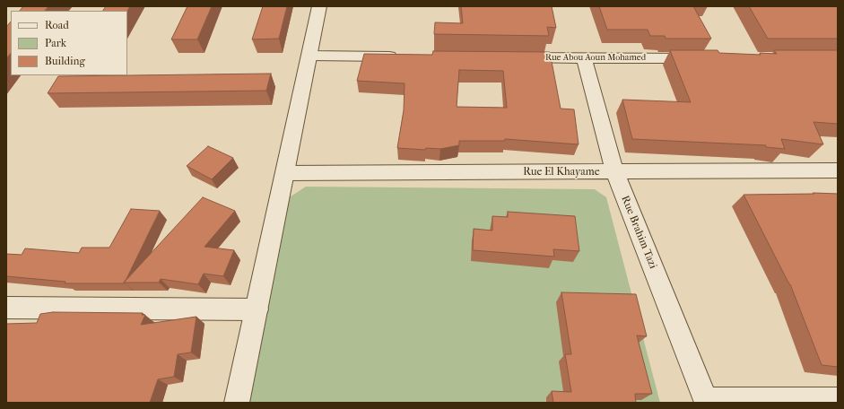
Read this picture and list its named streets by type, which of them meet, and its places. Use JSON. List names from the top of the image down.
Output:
{
  "streets": {
    "street": ["Rue Abou Aoun Mohamed", "Rue El Khayame", "Rue Brahim Tazi"]
  },
  "crossings": [
    ["Rue Abou Aoun Mohamed", "Rue Brahim Tazi"],
    ["Rue El Khayame", "Rue Brahim Tazi"]
  ],
  "legend": ["Road", "Park", "Building"]
}
